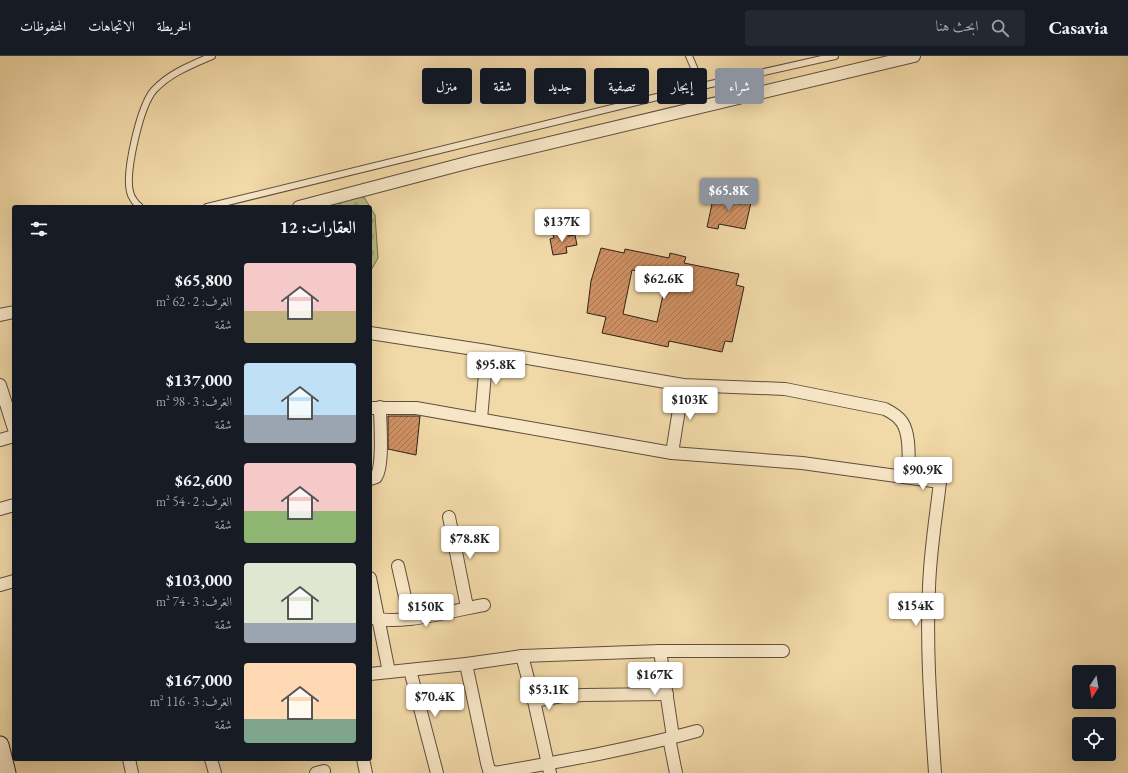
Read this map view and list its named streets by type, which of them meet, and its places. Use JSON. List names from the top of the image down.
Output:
{
  "north": "bottom",
  "page": {
    "header": "Casavia",
    "search": "ابحث هنا",
    "nav": ["الخريطة", "الاتجاهات", "المحفوظات"],
    "chip": [
      "شراء",
      "إيجار",
      "تصفية",
      "جديد",
      "شقة",
      "منزل"
    ],
    "price": [
      "$65.8K",
      "$137K",
      "$62.6K",
      "$95.8K",
      "$103K",
      "$90.9K",
      "$78.8K",
      "$154K",
      "$150K",
      "$167K",
      "$53.1K",
      "$70.4K"
    ],
    "heading": "العقارات: 12",
    "list": [
      {
        "name": "$65,800",
        "note": "الغرف: 2 · 62 m² · شقة"
      },
      {
        "name": "$137,000",
        "note": "الغرف: 3 · 98 m² · شقة"
      },
      {
        "name": "$62,600",
        "note": "الغرف: 2 · 54 m² · شقة"
      },
      {
        "name": "$103,000",
        "note": "الغرف: 3 · 74 m² · شقة"
      },
      {
        "name": "$167,000",
        "note": "الغرف: 3 · 116 m² · شقة"
      }
    ]
  }
}
